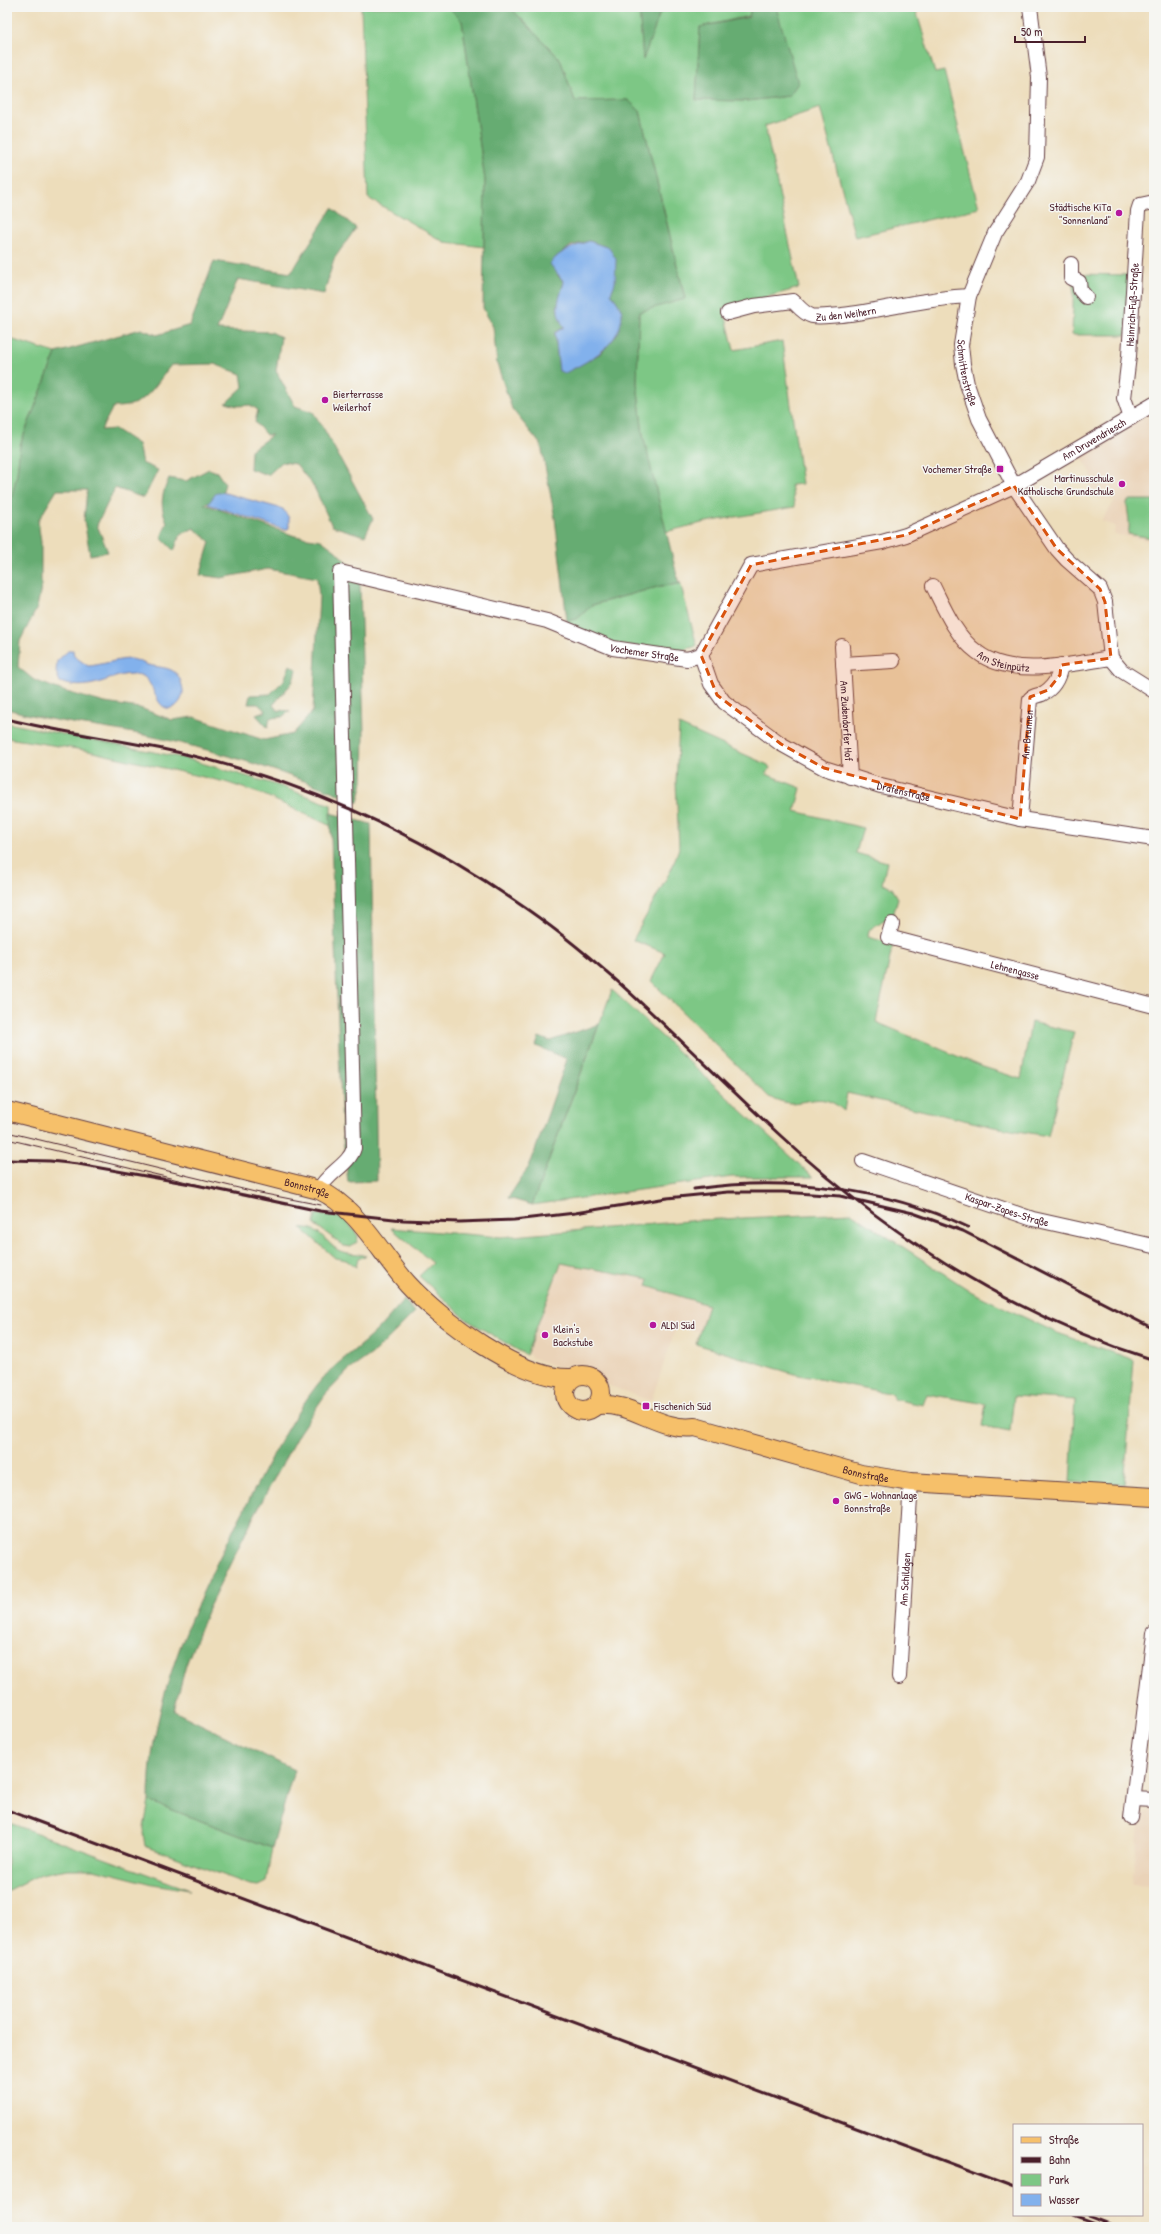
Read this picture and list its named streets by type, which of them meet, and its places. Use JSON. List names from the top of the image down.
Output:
{
  "streets": {
    "main road": ["Bonnstraße"],
    "street": [
      "Heinrich-Fuß-Straße",
      "Zu den Weihern",
      "Schmittenstraße",
      "Am Druvendriesch",
      "Vochemer Straße",
      "Am Steinpütz",
      "Am Zudendorfer Hof",
      "Am Brunnen",
      "Drafenstraße",
      "Lehnengasse",
      "Kaspar-Zopes-Straße",
      "Am Schildgen"
    ]
  },
  "crossings": [
    ["Heinrich-Fuß-Straße", "Am Druvendriesch"],
    ["Zu den Weihern", "Schmittenstraße"],
    ["Schmittenstraße", "Am Druvendriesch"],
    ["Schmittenstraße", "Am Steinpütz"],
    ["Vochemer Straße", "Drafenstraße"],
    ["Vochemer Straße", "Bonnstraße"],
    ["Am Steinpütz", "Am Brunnen"],
    ["Am Zudendorfer Hof", "Drafenstraße"],
    ["Am Brunnen", "Drafenstraße"],
    ["Bonnstraße", "Am Schildgen"]
  ],
  "places": {
    "other": [
      "Städtische KiTa \"Sonnenland\"",
      "Bierterrasse Weilerhof",
      "Martinusschule Katholische Grundschule",
      "ALDI Süd",
      "Klein's Backstube",
      "GWG - Wohnanlage Bonnstraße"
    ],
    "transit": ["Vochemer Straße", "Fischenich Süd"]
  },
  "legend": [
    "Straße",
    "Bahn",
    "Park",
    "Wasser"
  ],
  "scale_bar": "50 m"
}
